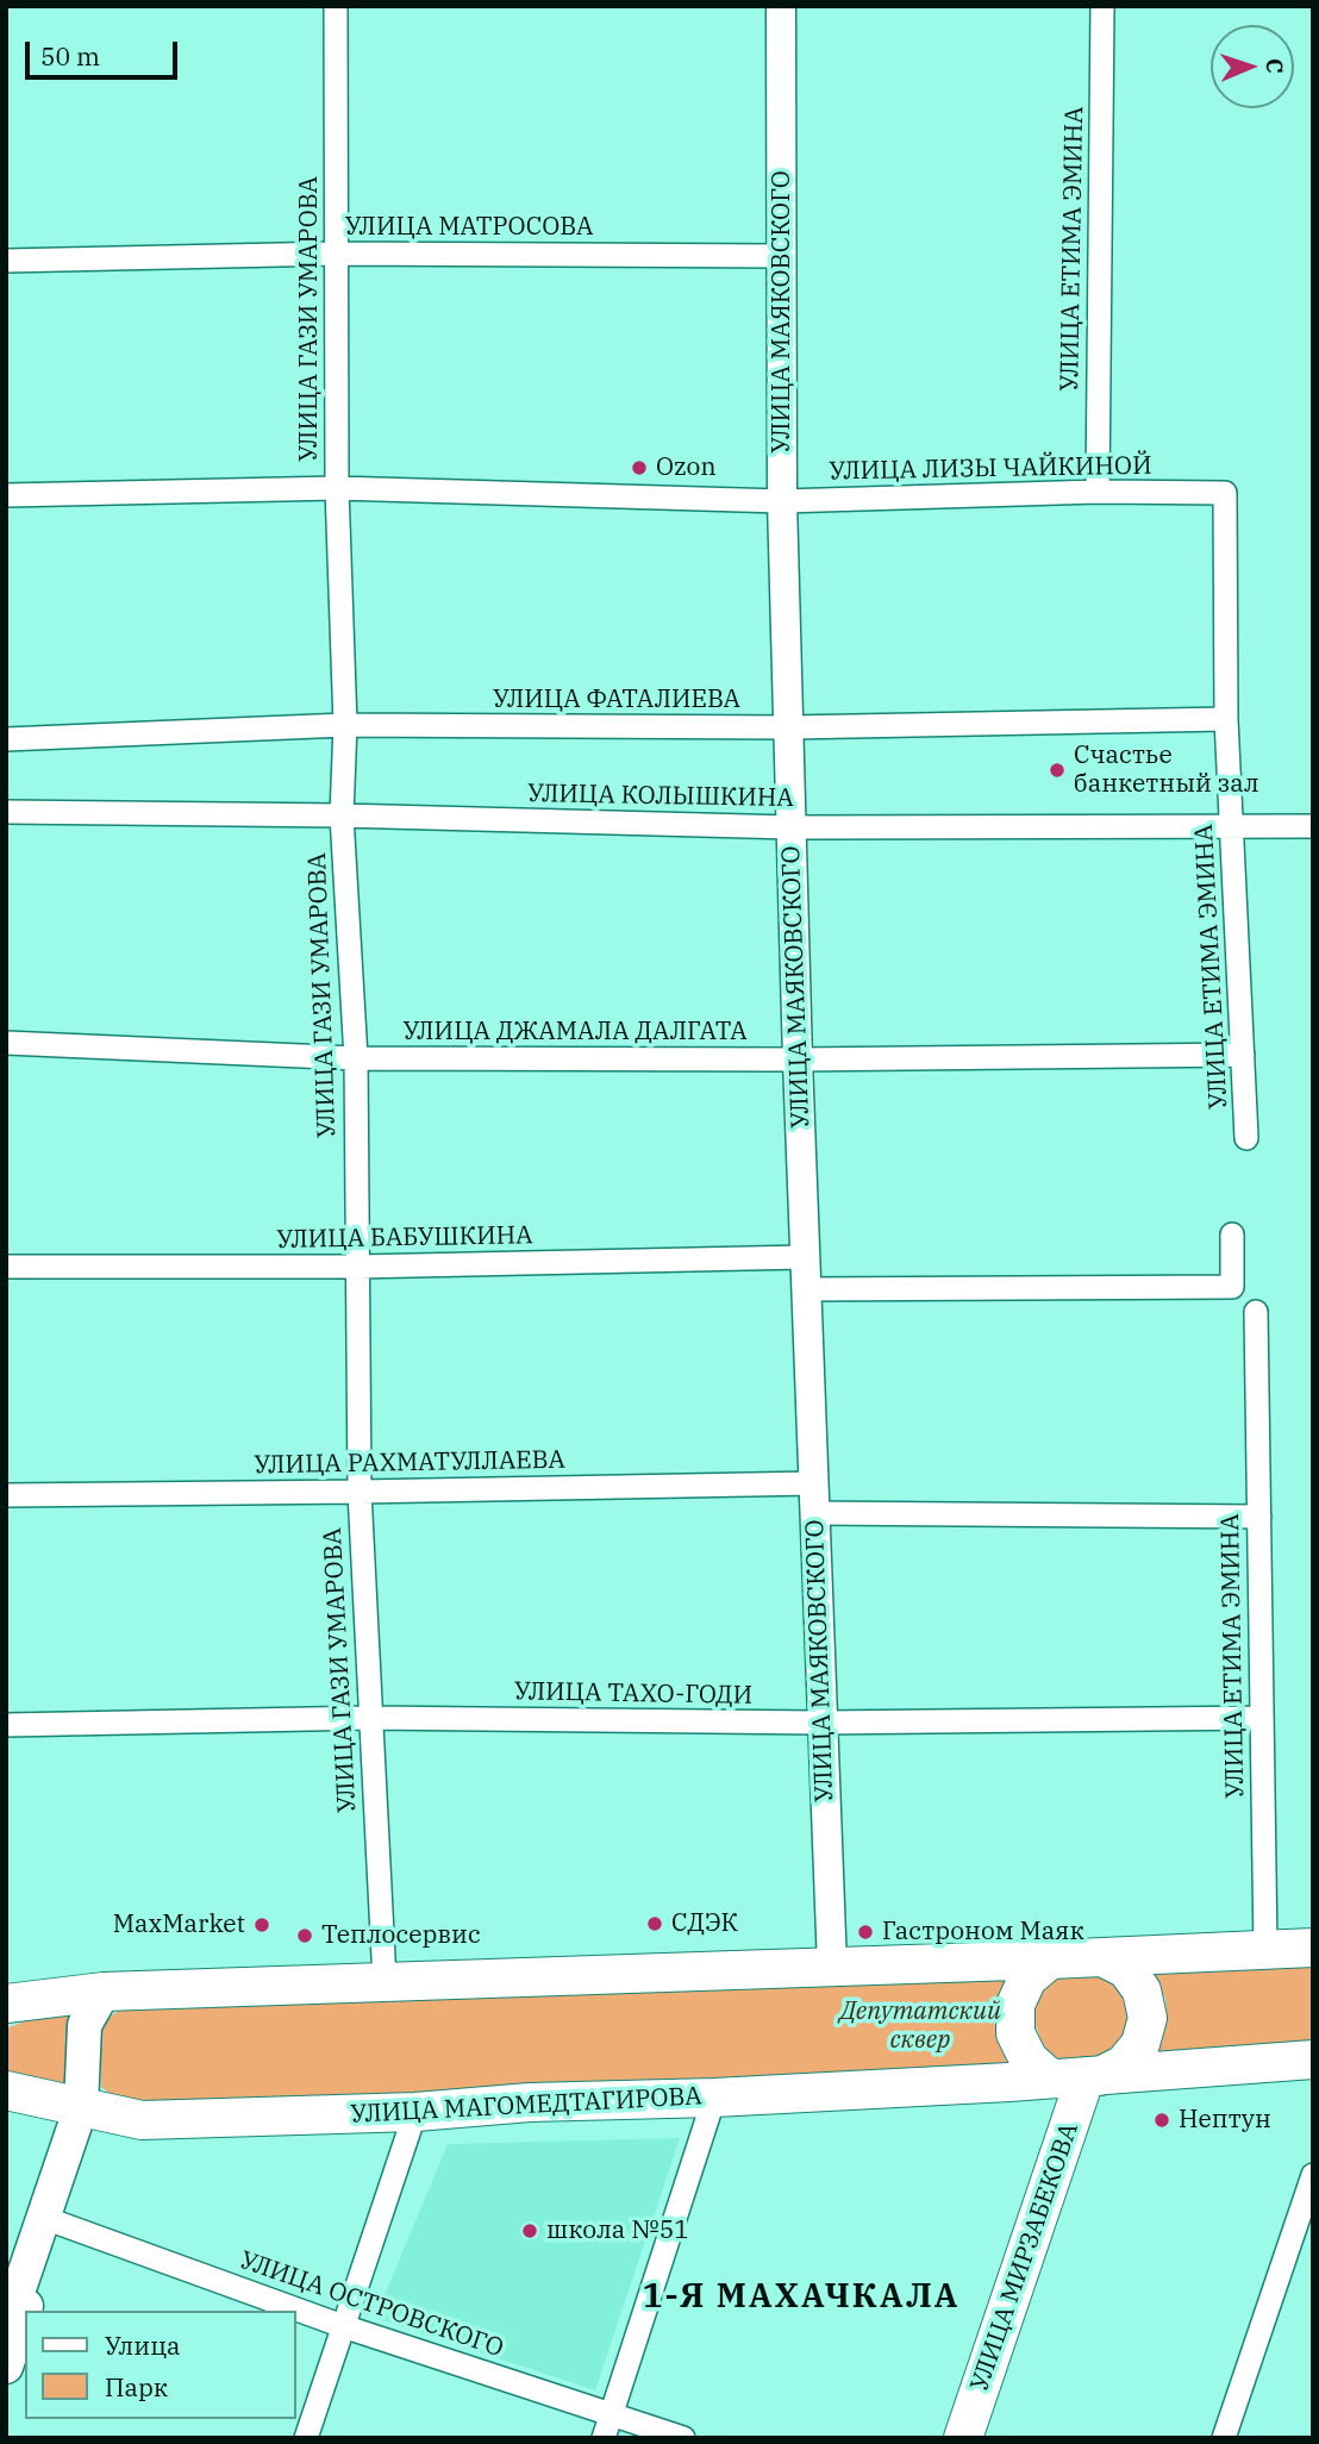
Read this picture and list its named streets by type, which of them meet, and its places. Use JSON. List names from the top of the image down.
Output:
{
  "streets": {
    "main road": ["УЛИЦА МАГОМЕДТАГИРОВА", "УЛИЦА МИРЗАБЕКОВА"],
    "street": [
      "УЛИЦА МАТРОСОВА",
      "УЛИЦА ЕТИМА ЭМИНА",
      "УЛИЦА МАЯКОВСКОГО",
      "УЛИЦА ГАЗИ УМАРОВА",
      "УЛИЦА ЛИЗЫ ЧАЙКИНОЙ",
      "УЛИЦА ФАТАЛИЕВА",
      "УЛИЦА КОЛЫШКИНА",
      "УЛИЦА ДЖАМАЛА ДАЛГАТА",
      "УЛИЦА БАБУШКИНА",
      "УЛИЦА РАХМАТУЛЛАЕВА",
      "УЛИЦА ТАХО-ГОДИ",
      "УЛИЦА ОСТРОВСКОГО"
    ]
  },
  "crossings": [
    ["УЛИЦА МАТРОСОВА", "УЛИЦА МАЯКОВСКОГО"],
    ["УЛИЦА МАТРОСОВА", "УЛИЦА ГАЗИ УМАРОВА"],
    ["УЛИЦА ЕТИМА ЭМИНА", "УЛИЦА ЛИЗЫ ЧАЙКИНОЙ"],
    ["УЛИЦА ЕТИМА ЭМИНА", "УЛИЦА ФАТАЛИЕВА"],
    ["УЛИЦА ЕТИМА ЭМИНА", "УЛИЦА КОЛЫШКИНА"],
    ["УЛИЦА ЕТИМА ЭМИНА", "УЛИЦА ДЖАМАЛА ДАЛГАТА"],
    ["УЛИЦА ЕТИМА ЭМИНА", "УЛИЦА ТАХО-ГОДИ"],
    ["УЛИЦА МАЯКОВСКОГО", "УЛИЦА ЛИЗЫ ЧАЙКИНОЙ"],
    ["УЛИЦА МАЯКОВСКОГО", "УЛИЦА ФАТАЛИЕВА"],
    ["УЛИЦА МАЯКОВСКОГО", "УЛИЦА КОЛЫШКИНА"],
    ["УЛИЦА МАЯКОВСКОГО", "УЛИЦА ДЖАМАЛА ДАЛГАТА"],
    ["УЛИЦА МАЯКОВСКОГО", "УЛИЦА БАБУШКИНА"],
    ["УЛИЦА МАЯКОВСКОГО", "УЛИЦА РАХМАТУЛЛАЕВА"],
    ["УЛИЦА МАЯКОВСКОГО", "УЛИЦА ТАХО-ГОДИ"],
    ["УЛИЦА ГАЗИ УМАРОВА", "УЛИЦА ЛИЗЫ ЧАЙКИНОЙ"],
    ["УЛИЦА ГАЗИ УМАРОВА", "УЛИЦА ФАТАЛИЕВА"],
    ["УЛИЦА ГАЗИ УМАРОВА", "УЛИЦА КОЛЫШКИНА"],
    ["УЛИЦА ГАЗИ УМАРОВА", "УЛИЦА ДЖАМАЛА ДАЛГАТА"],
    ["УЛИЦА ГАЗИ УМАРОВА", "УЛИЦА БАБУШКИНА"],
    ["УЛИЦА ГАЗИ УМАРОВА", "УЛИЦА РАХМАТУЛЛАЕВА"],
    ["УЛИЦА ГАЗИ УМАРОВА", "УЛИЦА ТАХО-ГОДИ"],
    ["УЛИЦА МАГОМЕДТАГИРОВА", "УЛИЦА МИРЗАБЕКОВА"]
  ],
  "districts": ["1-Я МАХАЧКАЛА"],
  "parks": ["Депутатский сквер"],
  "places": [
    "Ozon",
    "Счастье банкетный зал",
    "СДЭК",
    "MaxMarket",
    "Гастроном Маяк",
    "Теплосервис",
    "Нептун",
    "школа №51"
  ],
  "legend": ["Улица", "Парк"],
  "scale_bar": "50 m",
  "north": "right"
}
